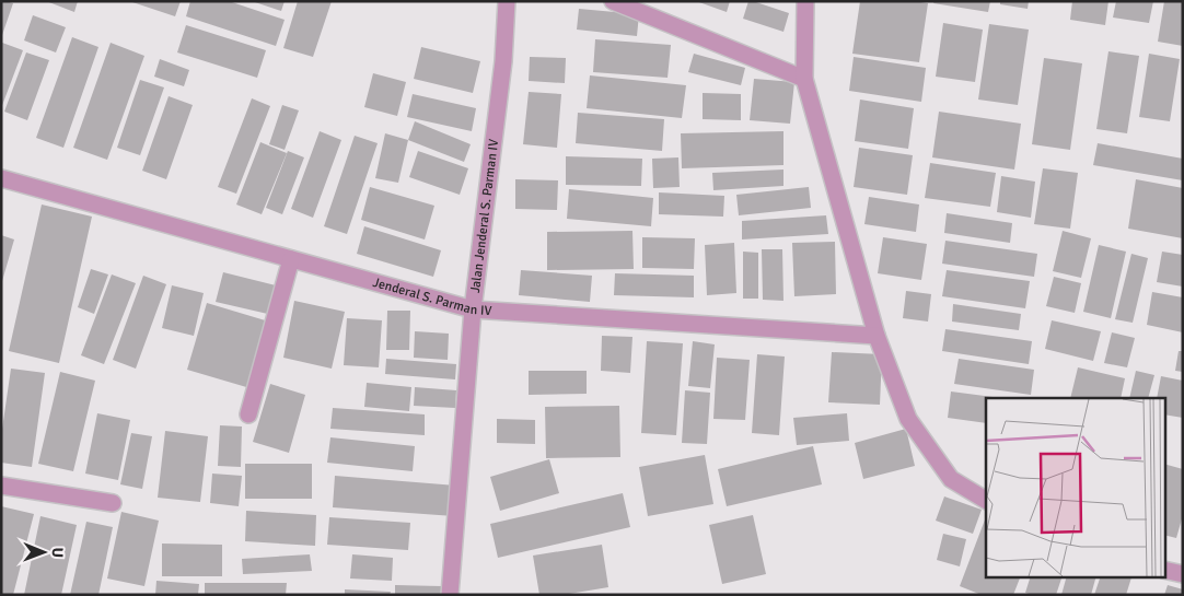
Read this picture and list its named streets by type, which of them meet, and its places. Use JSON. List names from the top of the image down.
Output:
{
  "streets": {
    "street": ["Jalan Jenderal S. Parman IV", "Jenderal S. Parman IV"]
  },
  "crossings": [
    ["Jalan Jenderal S. Parman IV", "Jenderal S. Parman IV"]
  ],
  "north": "right"
}
